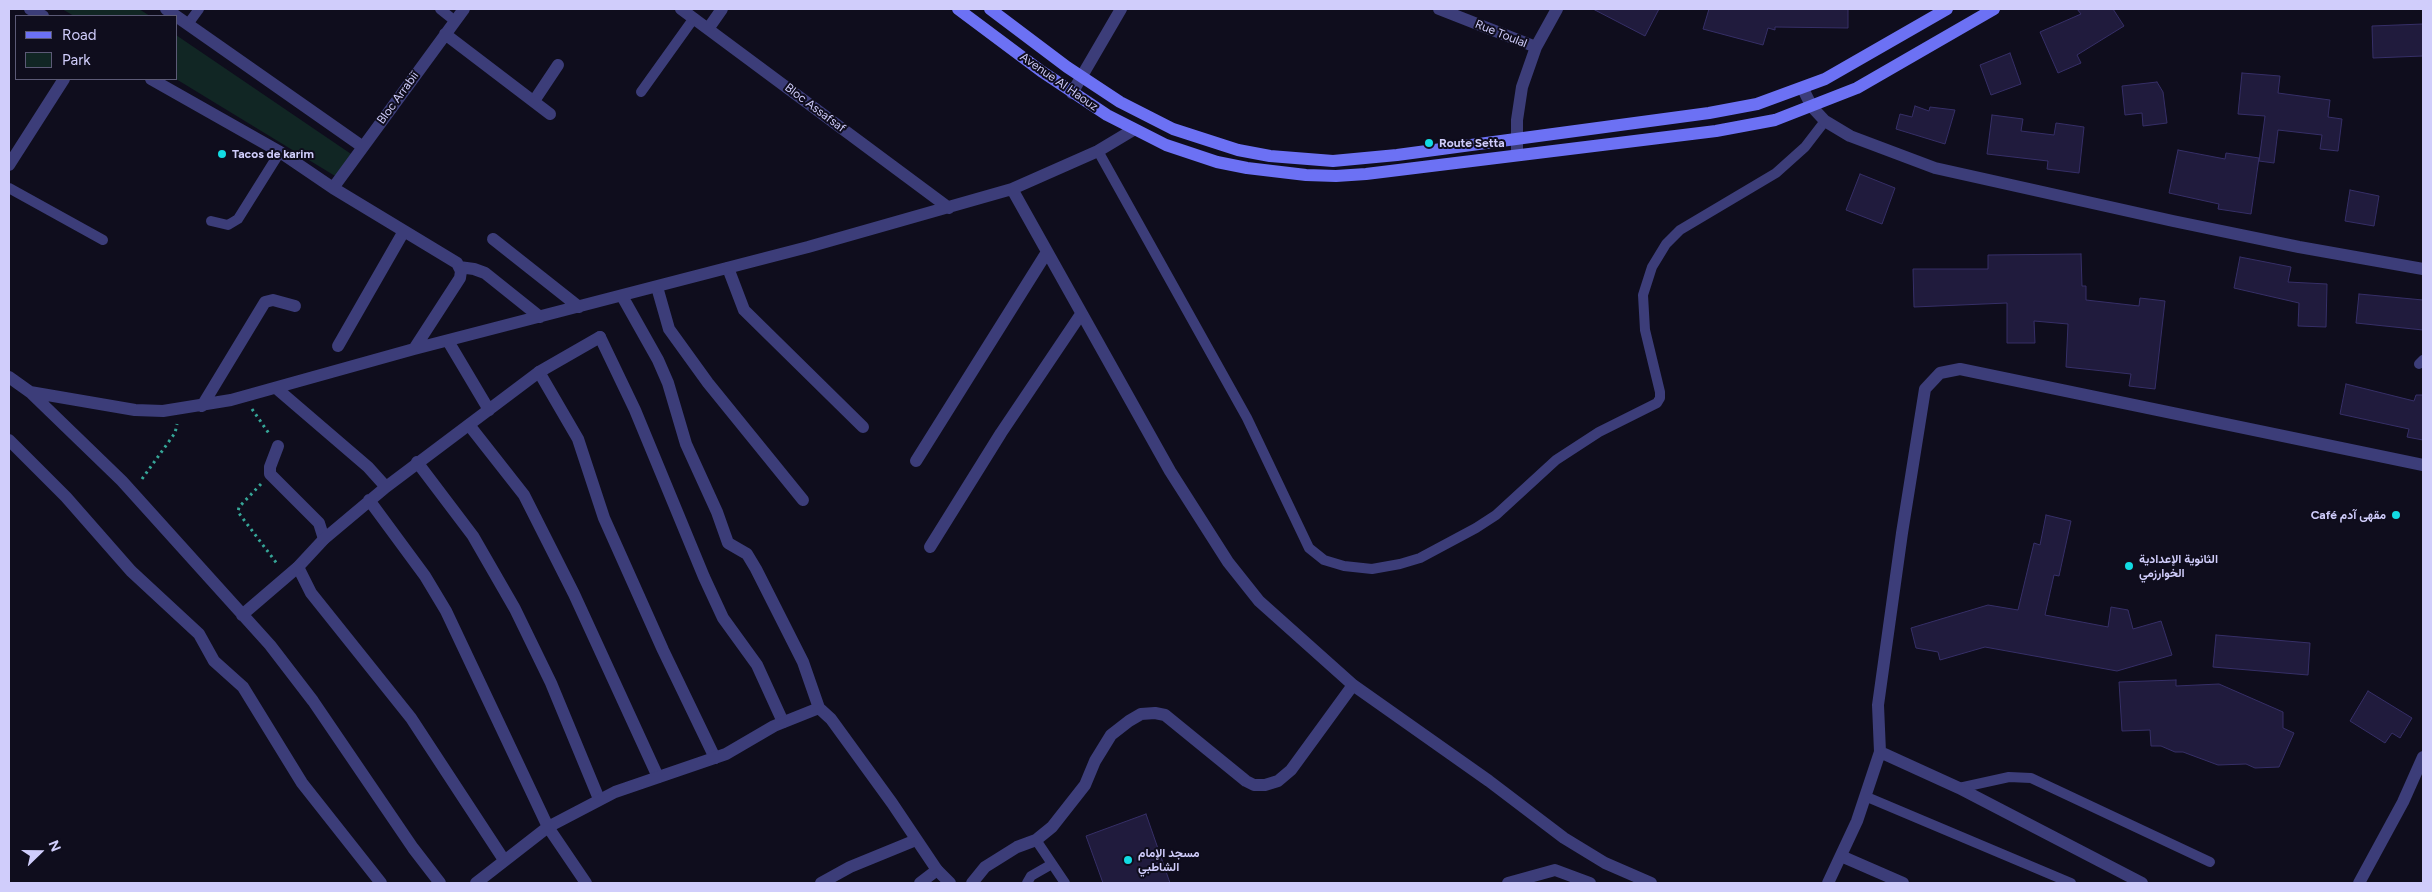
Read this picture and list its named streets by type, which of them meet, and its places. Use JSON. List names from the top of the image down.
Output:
{
  "streets": {
    "main road": ["Avenue Al Haouz"],
    "street": ["Rue Toulal", "Bloc Arrabiï", "Bloc Assafsaf"]
  },
  "places": [
    "Route Setta",
    "Tacos de karim",
    "Café مقهى آدم",
    "الثانوية الإعدادية الخوارزمي",
    "مسجد الإمام الشاطبي"
  ],
  "legend": ["Road", "Park"],
  "north": "right"
}
